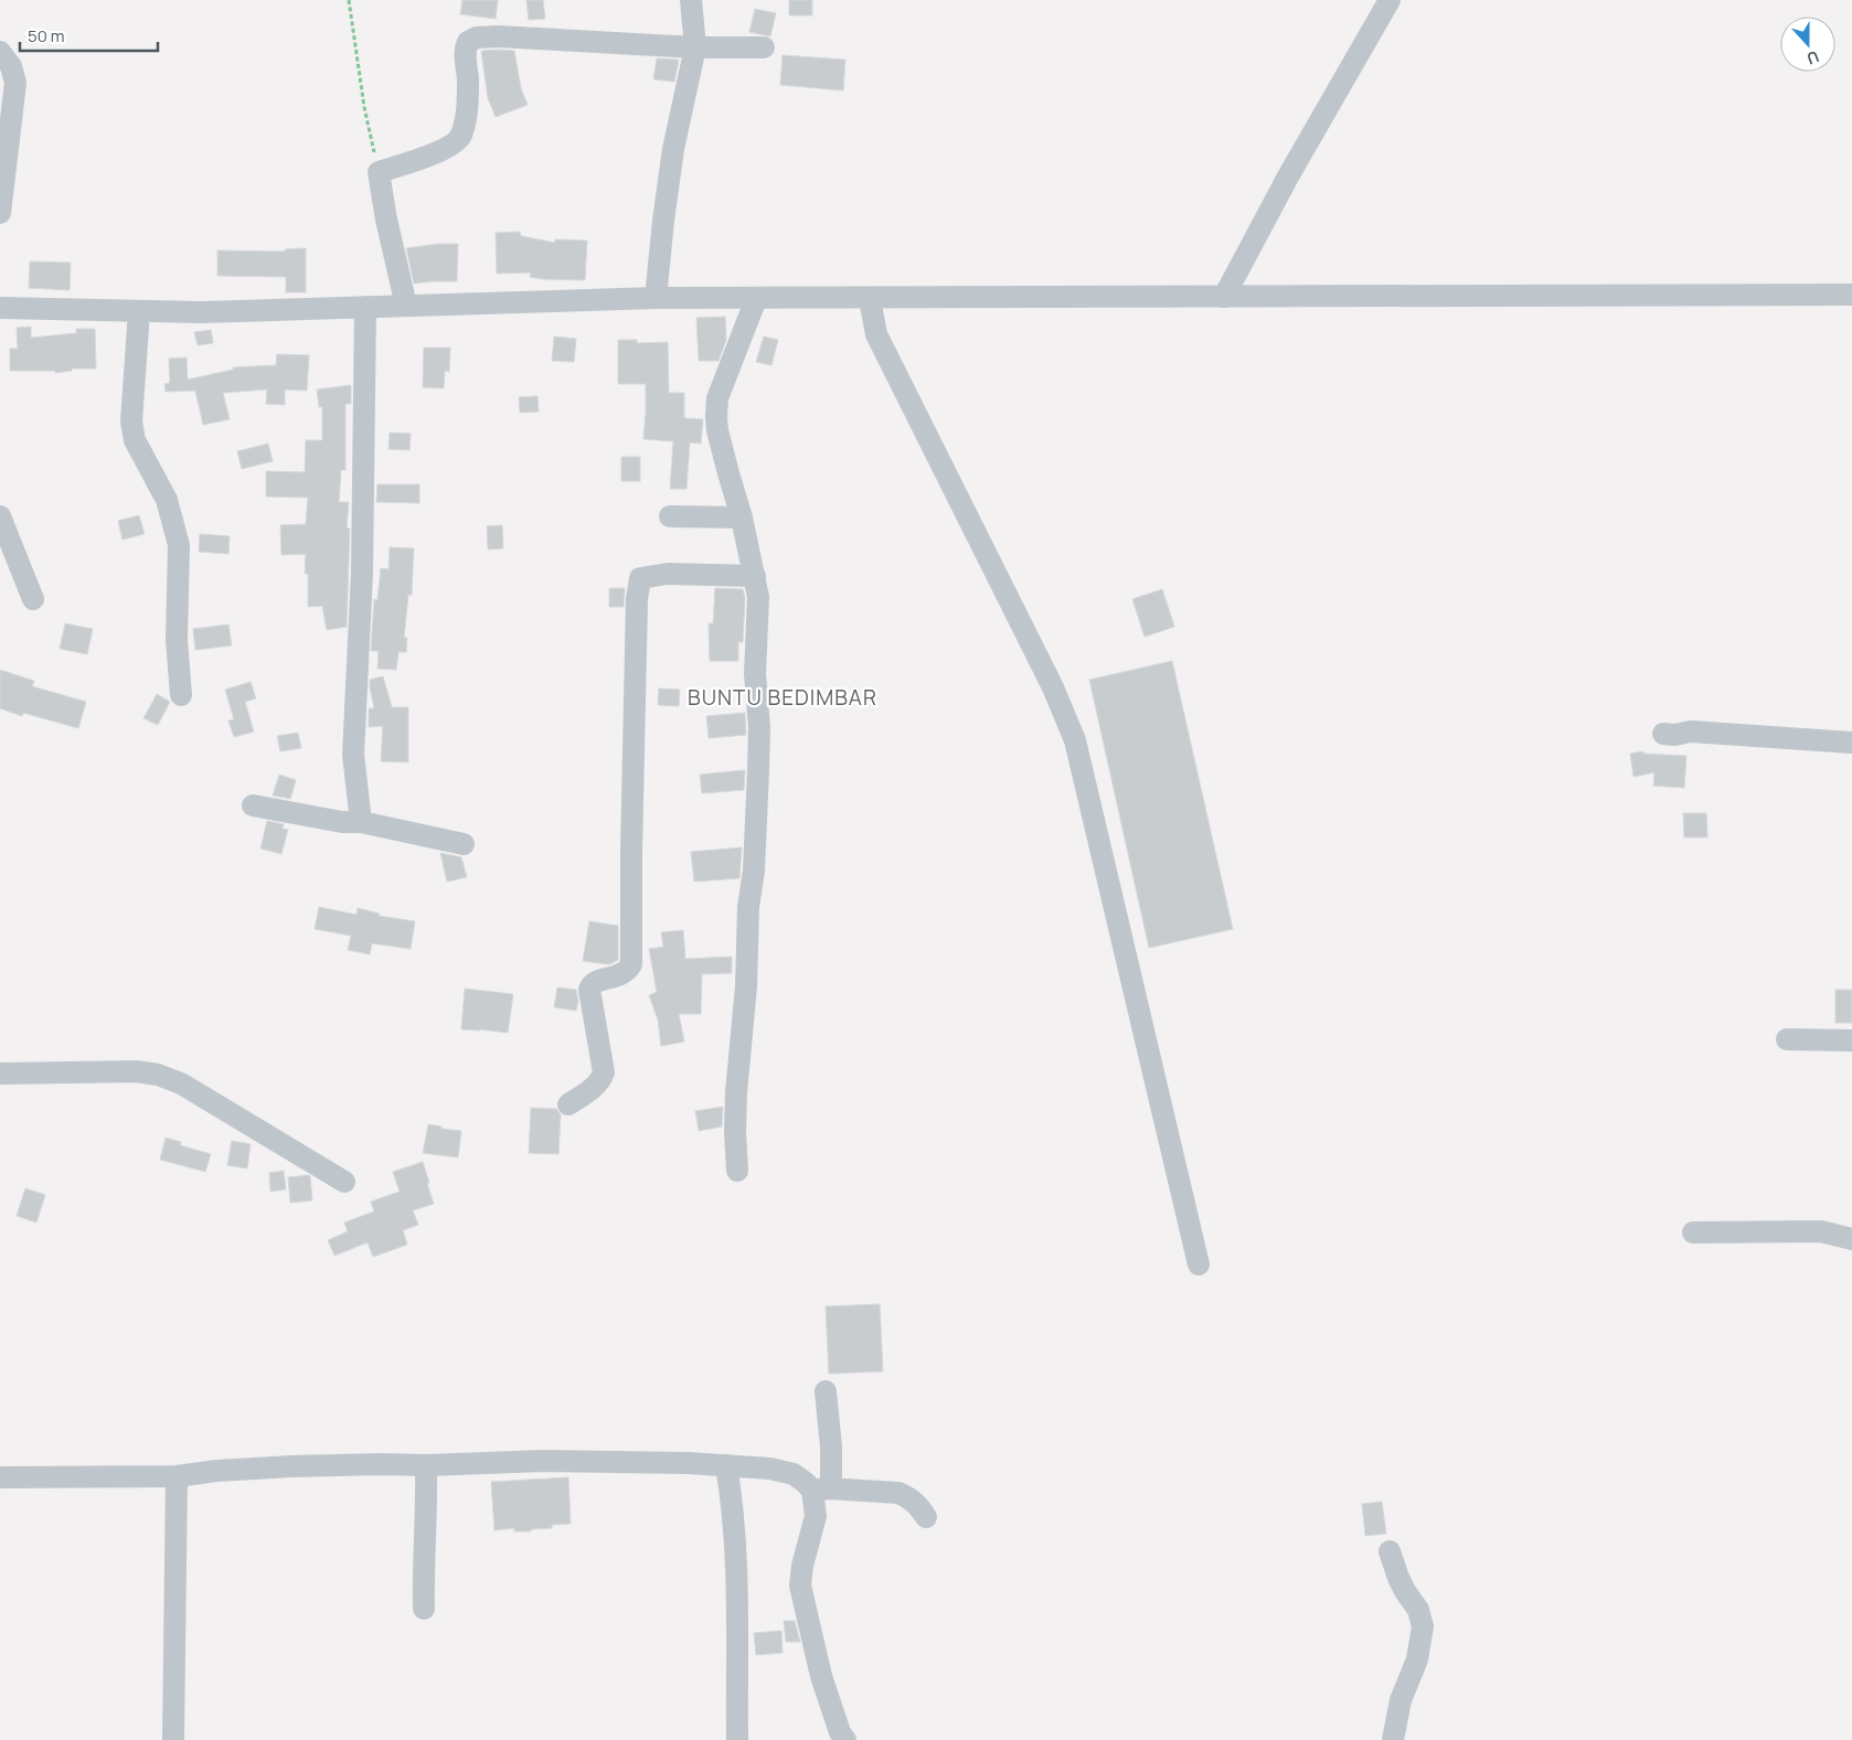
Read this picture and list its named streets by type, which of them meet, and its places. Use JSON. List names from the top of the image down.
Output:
{
  "districts": ["BUNTU BEDIMBAR"],
  "scale_bar": "50 m",
  "north": "bottom"
}
